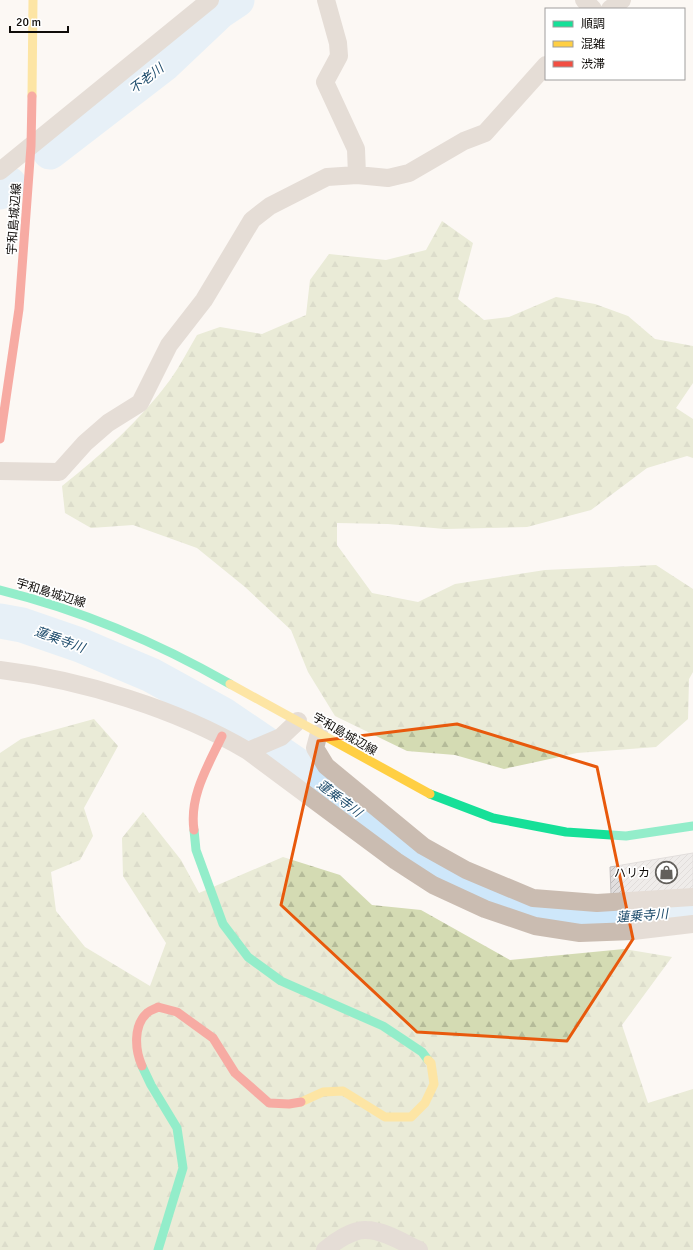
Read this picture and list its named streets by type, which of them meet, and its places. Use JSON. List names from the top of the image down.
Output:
{
  "streets": {
    "main road": ["宇和島城辺線"]
  },
  "water": ["不老川", "蓮乗寺川"],
  "places": {
    "shop": ["ハリカ"]
  },
  "legend": ["順調", "混雑", "渋滞"],
  "scale_bar": "20 m"
}
